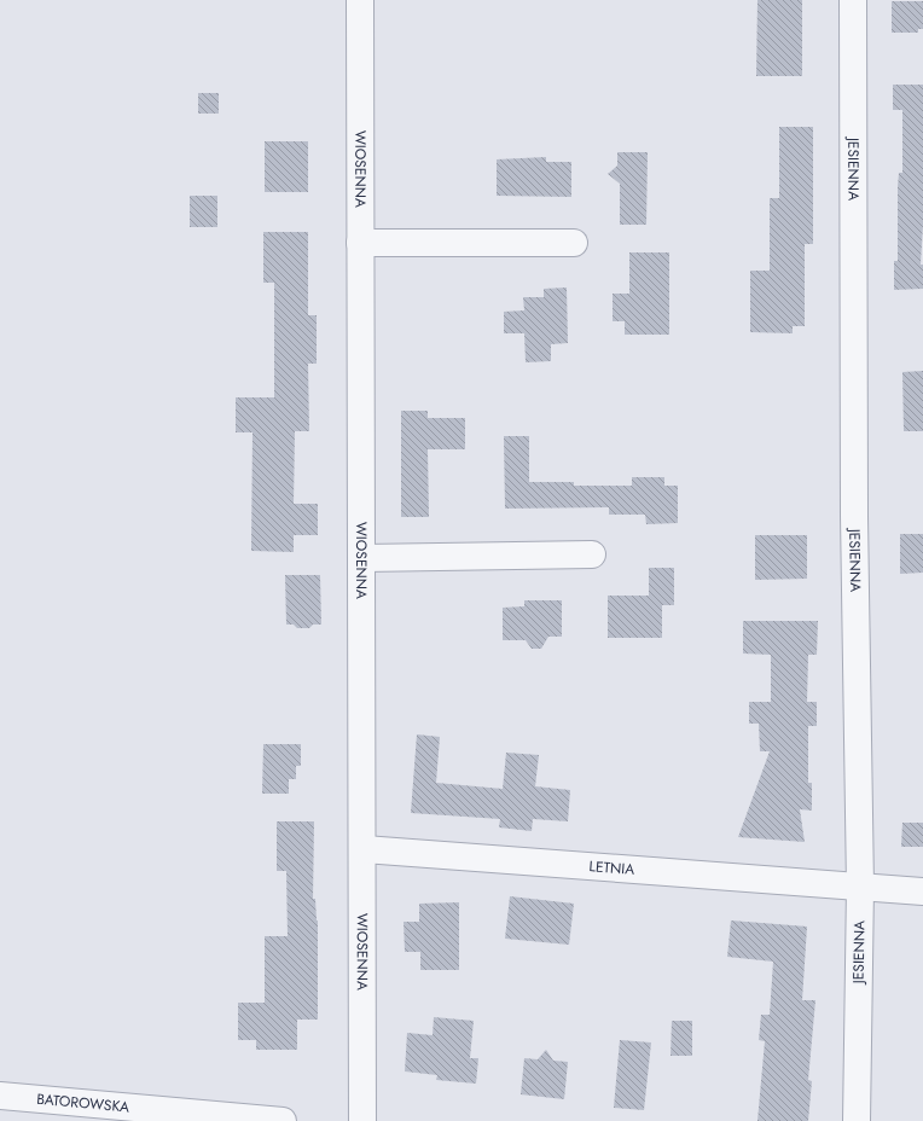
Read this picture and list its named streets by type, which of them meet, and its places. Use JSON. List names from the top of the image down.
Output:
{
  "streets": {
    "street": [
      "WIOSENNA",
      "JESIENNA",
      "LETNIA",
      "BATOROWSKA"
    ]
  },
  "crossings": [
    ["WIOSENNA", "LETNIA"],
    ["JESIENNA", "LETNIA"]
  ]
}
